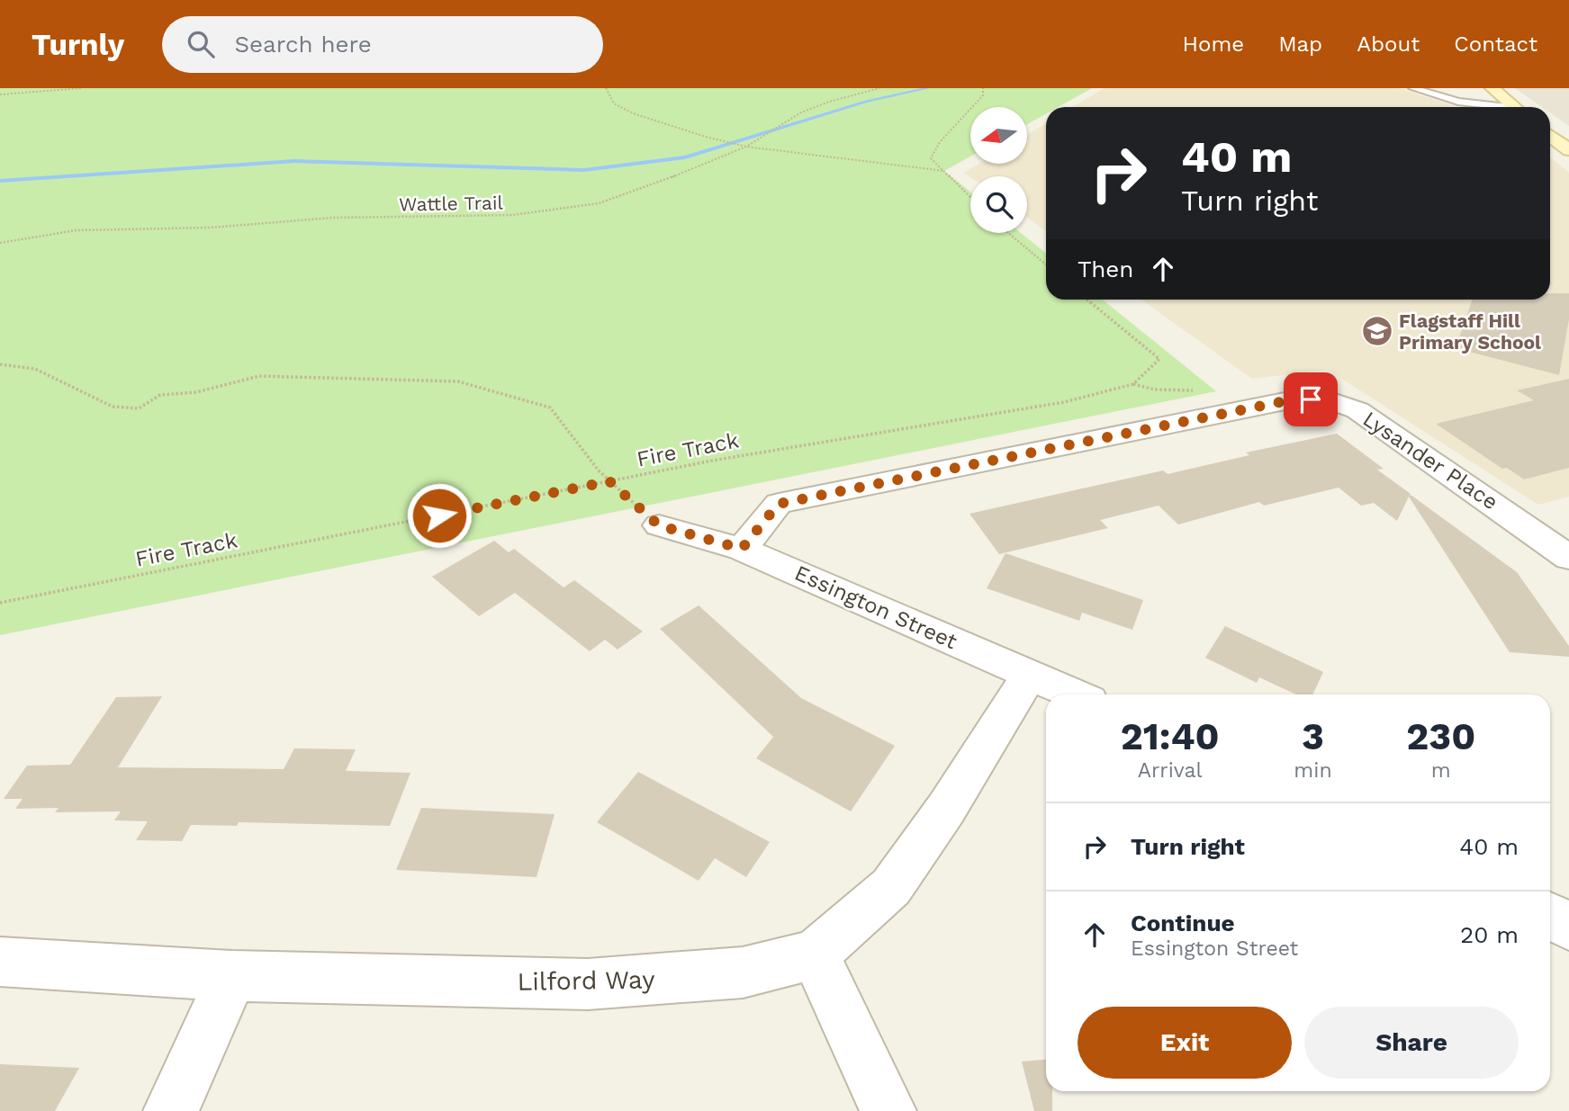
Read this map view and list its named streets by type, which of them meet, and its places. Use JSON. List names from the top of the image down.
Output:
{
  "streets": {
    "street": ["Lysander Place", "Essington Street", "Lilford Way"],
    "path": ["Wattle Trail", "Fire Track"]
  },
  "crossings": [
    ["Lysander Place", "Essington Street"],
    ["Essington Street", "Lilford Way"]
  ],
  "places": {
    "school or university": ["Flagstaff Hill Primary School"]
  },
  "north": "left",
  "page": {
    "header": "Turnly",
    "search": "Search here",
    "nav": [
      "Home",
      "Map",
      "About",
      "Contact"
    ],
    "turn": ["40 m", "Turn right"],
    "then": "Then",
    "eta": [
      "21:40",
      "Arrival",
      "3",
      "min",
      "230",
      "m"
    ],
    "list": [
      {
        "name": "Turn right",
        "value": "40 m"
      },
      {
        "name": "Continue",
        "note": "Essington Street",
        "value": "20 m"
      }
    ],
    "buttons": ["Exit", "Share"]
  }
}
